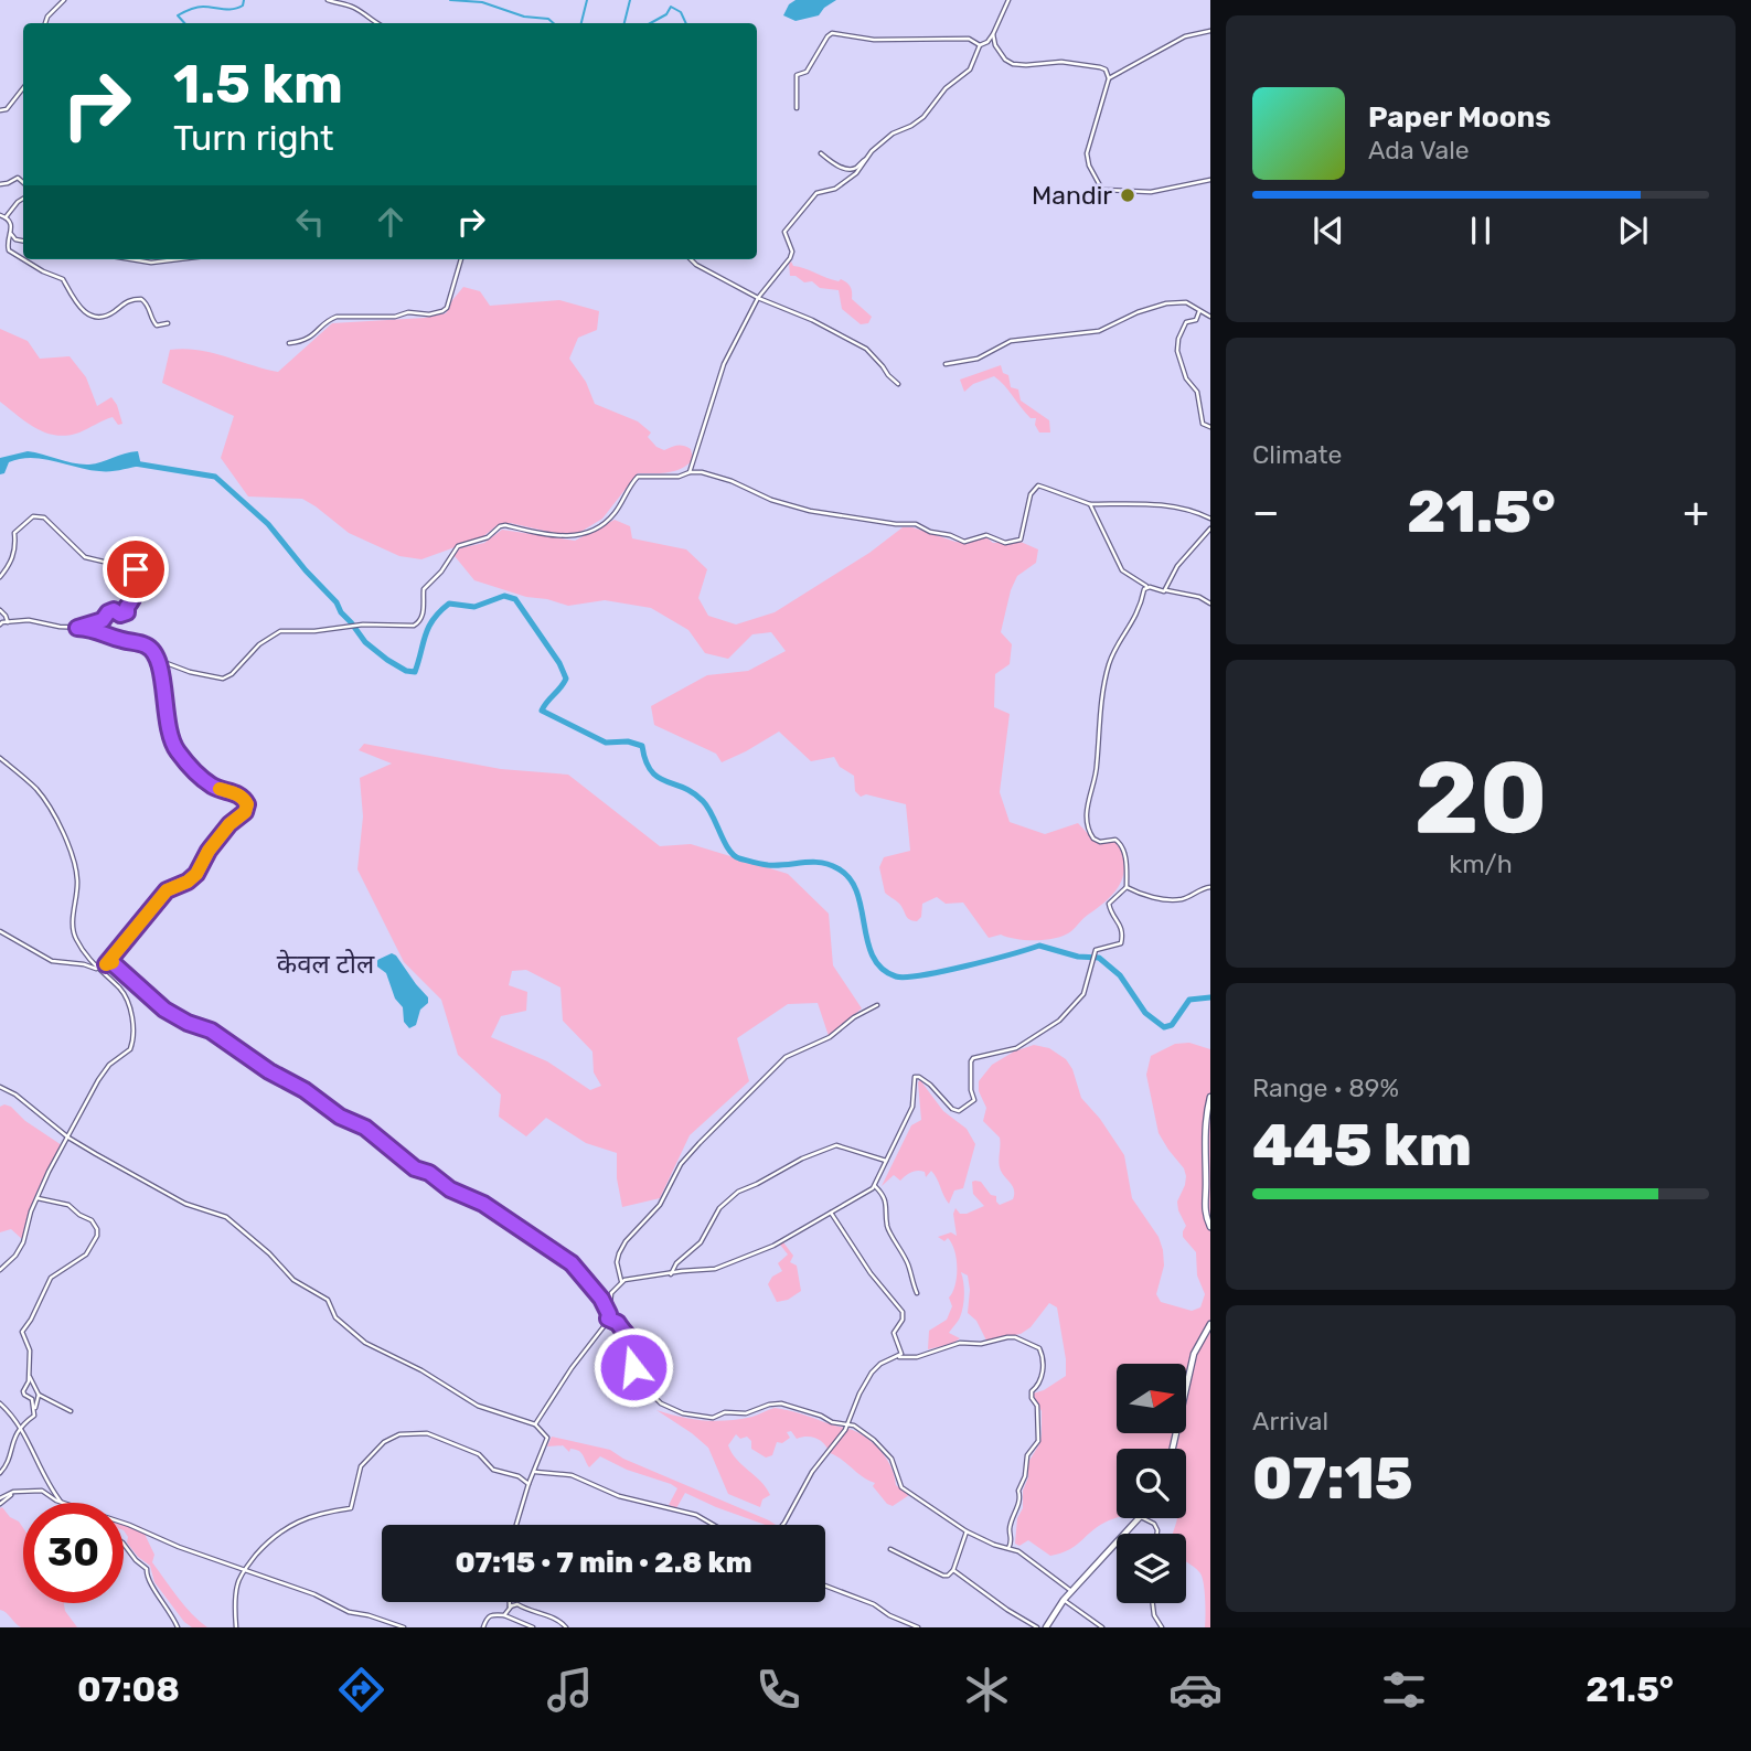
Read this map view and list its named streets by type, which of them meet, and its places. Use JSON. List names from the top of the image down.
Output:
{
  "districts": ["केवल टोल"],
  "places": ["Mandir"],
  "north": "right",
  "page": {
    "turn": ["1.5 km", "Turn right"],
    "song": ["Paper Moons", "Ada Vale"],
    "tile": [
      "Climate",
      ["20", "km/h"],
      ["Range · 89%", "445 km"],
      ["Arrival", "07:15"]
    ],
    "heat": ["−", "21.5°", "+"],
    "limit": "30",
    "trip": "07:15 · 7 min · 2.8 km",
    "tabs": ["07:08", "21.5°"]
  }
}
